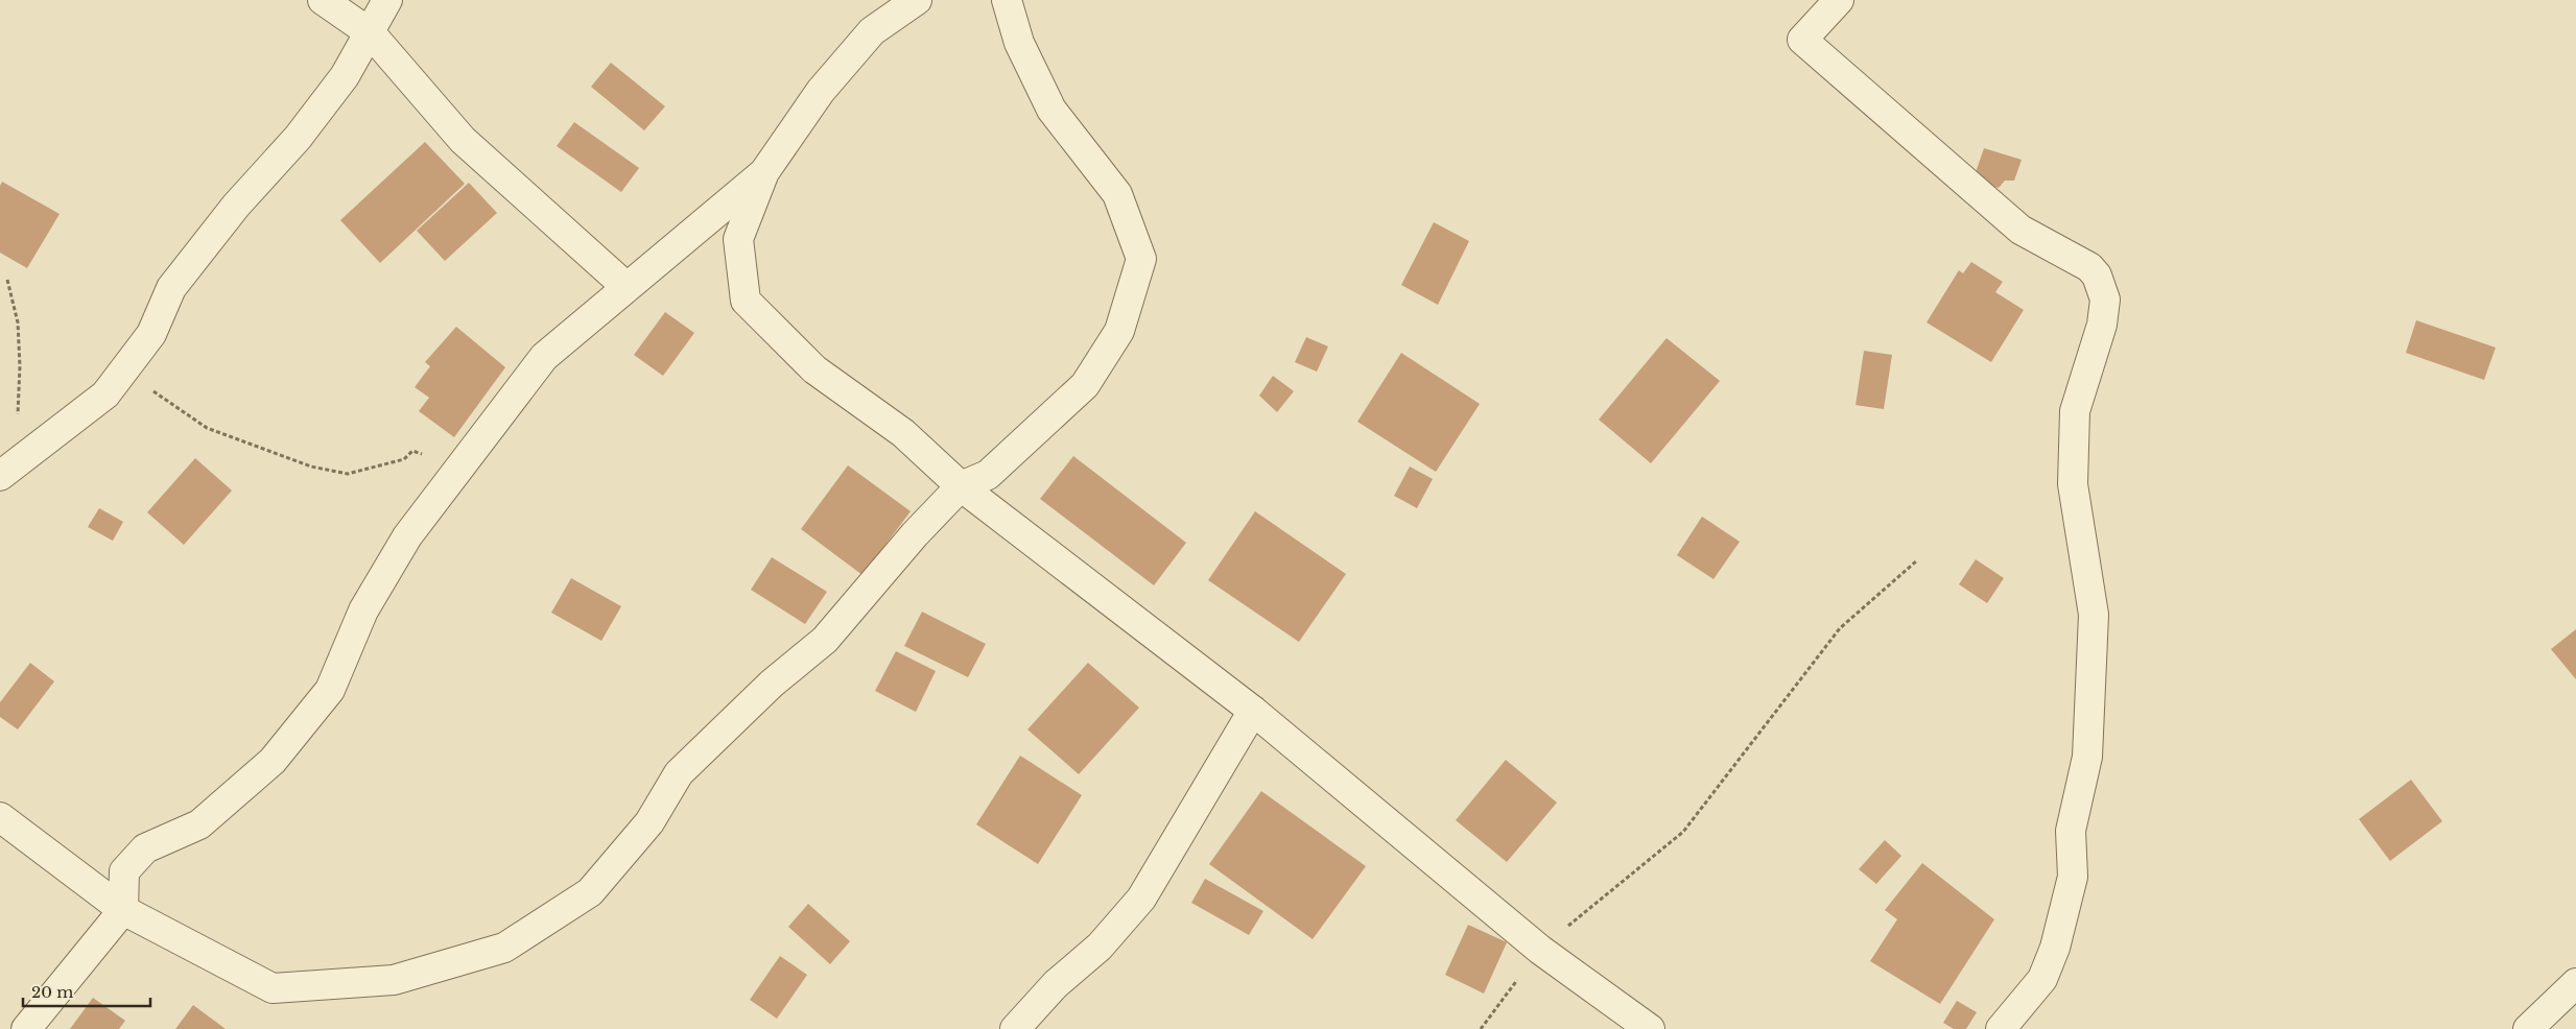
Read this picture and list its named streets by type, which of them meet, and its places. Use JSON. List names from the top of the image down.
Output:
{
  "scale_bar": "20 m"
}
